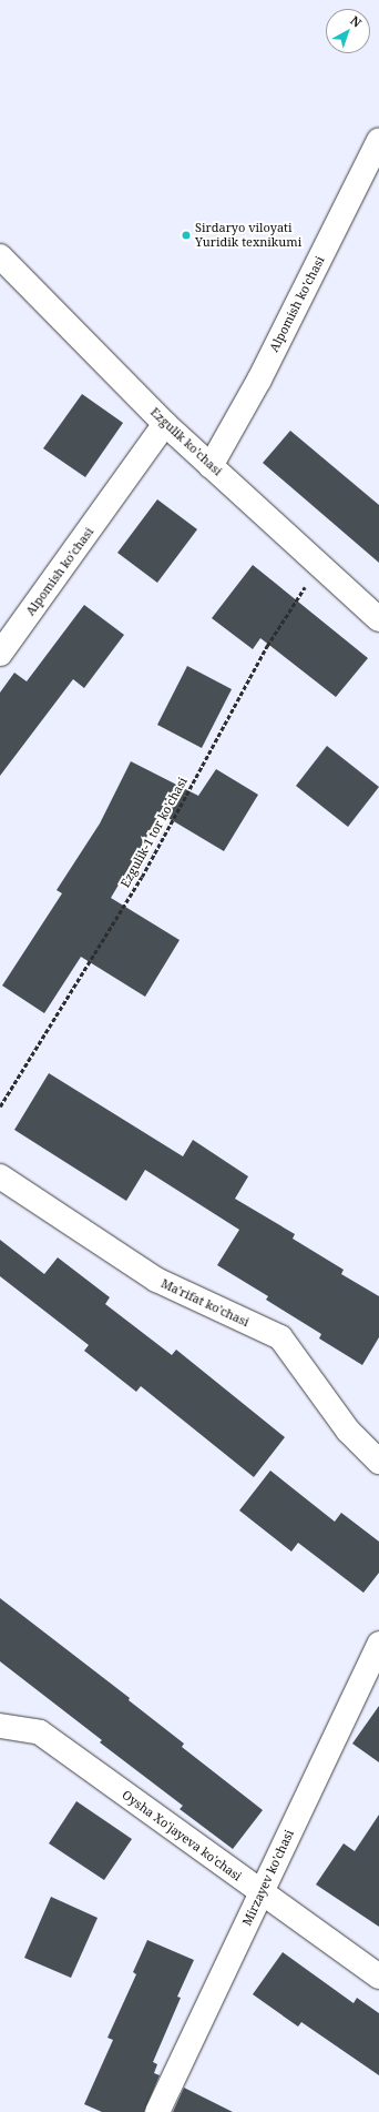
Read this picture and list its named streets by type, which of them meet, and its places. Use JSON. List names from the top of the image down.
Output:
{
  "streets": {
    "street": [
      "Alpomish ko'chasi",
      "Ezgulik ko'chasi",
      "Ma'rifat ko'chasi",
      "Oysha Xo'jayeva ko'chasi",
      "Mirzayev ko'chasi"
    ],
    "path": ["Ezgulik-1 tor ko'chasi"]
  },
  "crossings": [
    ["Alpomish ko'chasi", "Ezgulik ko'chasi"],
    ["Ezgulik ko'chasi", "Ezgulik-1 tor ko'chasi"],
    ["Oysha Xo'jayeva ko'chasi", "Mirzayev ko'chasi"]
  ],
  "places": ["Sirdaryo viloyati Yuridik texnikumi"],
  "north": "top right"
}
